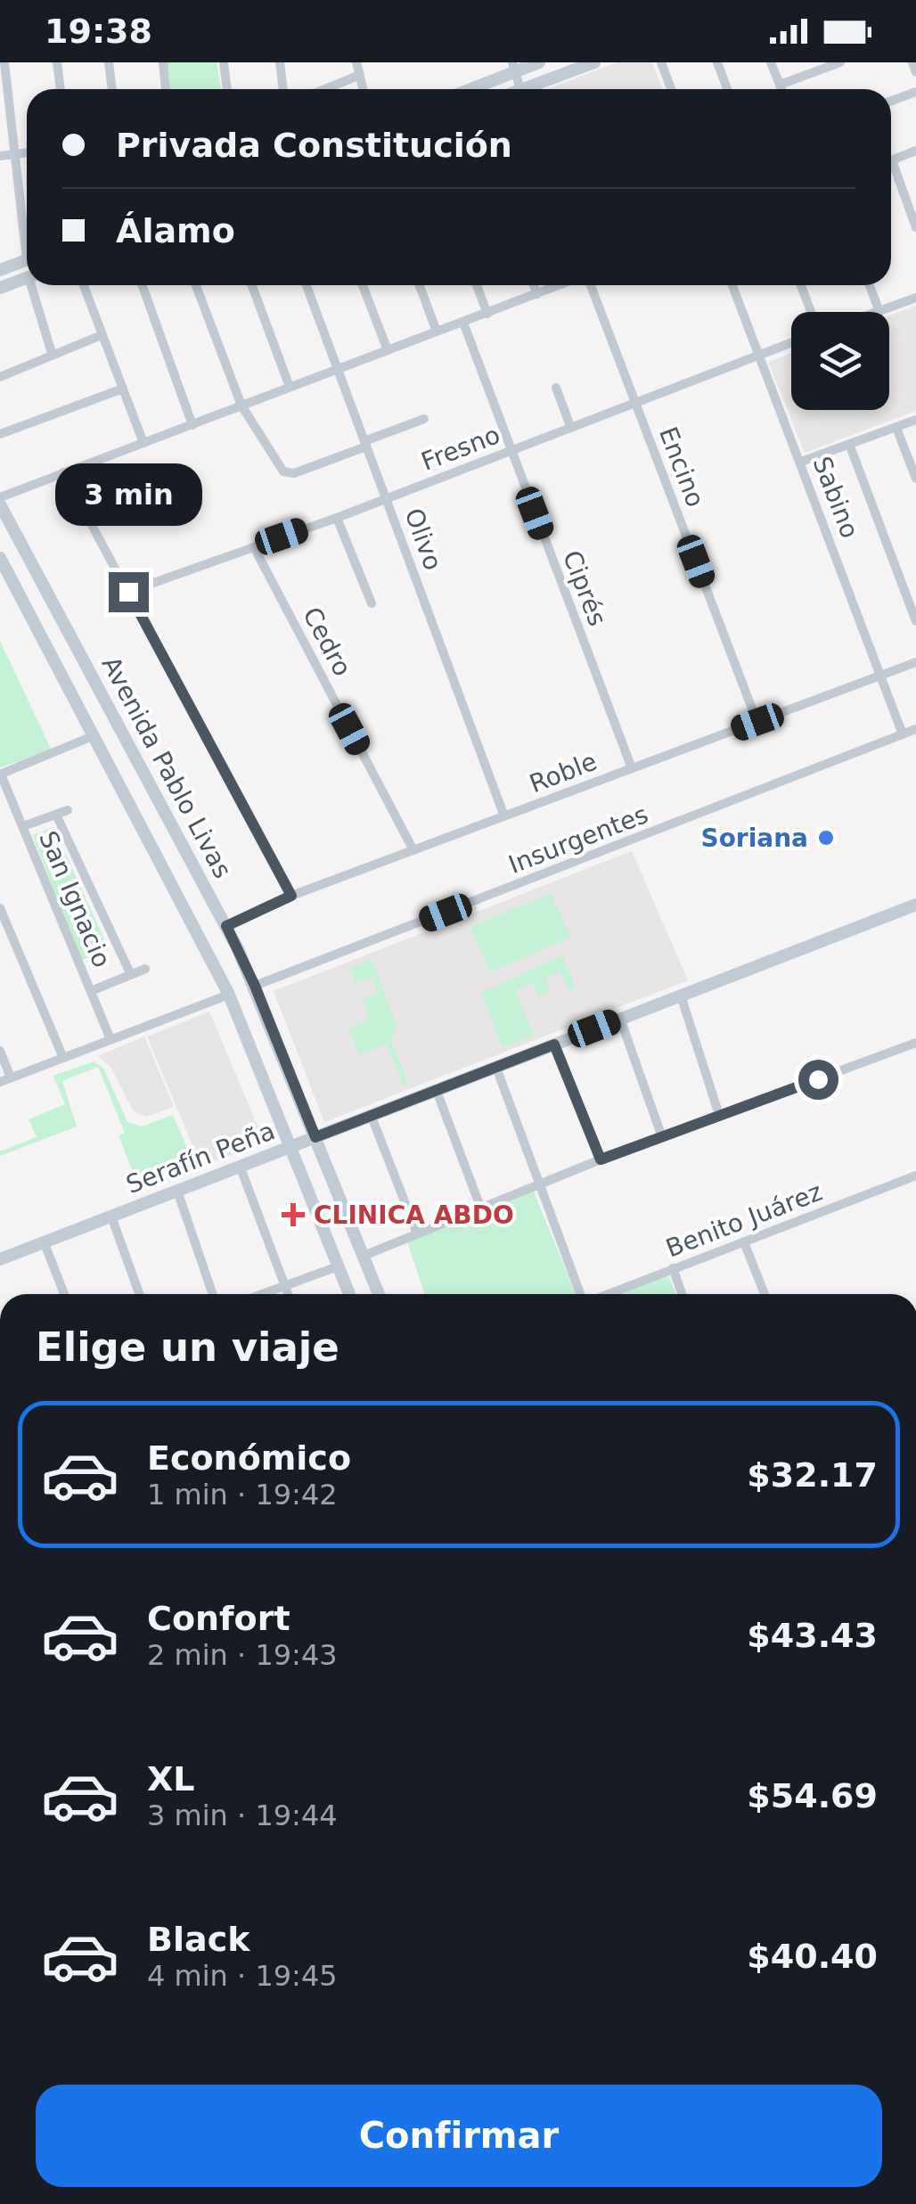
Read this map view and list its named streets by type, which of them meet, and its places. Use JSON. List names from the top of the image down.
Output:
{
  "streets": {
    "main road": ["Avenida Pablo Livas", "Serafín Peña"],
    "street": [
      "Fresno",
      "Encino",
      "Sabino",
      "Olivo",
      "Ciprés",
      "Cedro",
      "Roble",
      "Insurgentes",
      "San Ignacio",
      "Benito Juárez"
    ]
  },
  "crossings": [
    ["Fresno", "Encino"],
    ["Fresno", "Sabino"],
    ["Fresno", "Olivo"],
    ["Fresno", "Ciprés"],
    ["Fresno", "Cedro"],
    ["Encino", "Roble"],
    ["Sabino", "Roble"],
    ["Sabino", "Insurgentes"],
    ["Olivo", "Roble"],
    ["Ciprés", "Roble"],
    ["Cedro", "Roble"],
    ["Avenida Pablo Livas", "Roble"],
    ["Avenida Pablo Livas", "Insurgentes"],
    ["Avenida Pablo Livas", "Serafín Peña"]
  ],
  "places": {
    "other": ["Soriana"],
    "health": ["CLINICA ABDO"]
  },
  "page": {
    "status": "19:38",
    "banner": ["Privada Constitución", "Álamo"],
    "bubble": "3 min",
    "heading": "Elige un viaje",
    "list": [
      {
        "name": "Económico",
        "note": "1 min · 19:42",
        "value": "$32.17"
      },
      {
        "name": "Confort",
        "note": "2 min · 19:43",
        "value": "$43.43"
      },
      {
        "name": "XL",
        "note": "3 min · 19:44",
        "value": "$54.69"
      },
      {
        "name": "Black",
        "note": "4 min · 19:45",
        "value": "$40.40"
      }
    ],
    "buttons": "Confirmar"
  }
}
